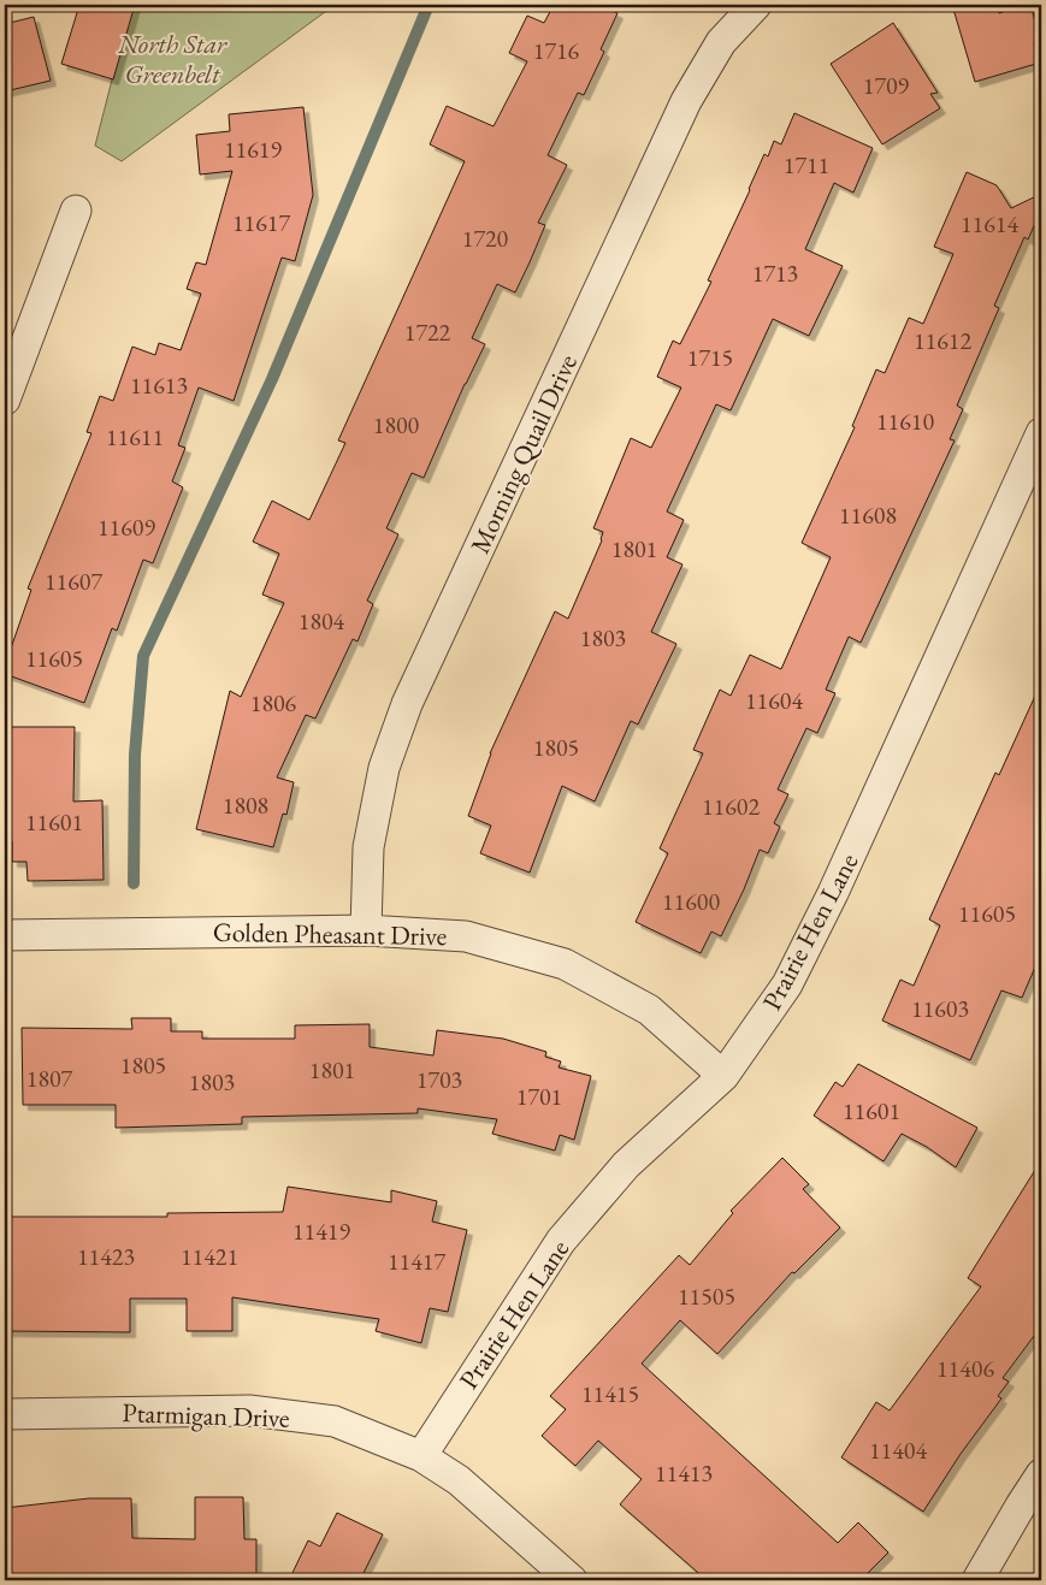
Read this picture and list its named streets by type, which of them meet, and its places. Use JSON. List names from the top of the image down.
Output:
{
  "streets": {
    "street": [
      "Morning Quail Drive",
      "Prairie Hen Lane",
      "Golden Pheasant Drive",
      "Ptarmigan Drive"
    ]
  },
  "crossings": [
    ["Morning Quail Drive", "Golden Pheasant Drive"],
    ["Prairie Hen Lane", "Golden Pheasant Drive"],
    ["Prairie Hen Lane", "Ptarmigan Drive"]
  ],
  "parks": ["North Star Greenbelt"],
  "house_numbers": [
    "1716",
    "1709",
    "11619",
    "1711",
    "11617",
    "11614",
    "1720",
    "1713",
    "1722",
    "11612",
    "1715",
    "11613",
    "11610",
    "1800",
    "11611",
    "11608",
    "11609",
    "1801",
    "11607",
    "1804",
    "1803",
    "11605",
    "11604",
    "1806",
    "1805",
    "1808",
    "11602",
    "11601",
    "11600",
    "11605",
    "11603",
    "1805",
    "1801",
    "1807",
    "1703",
    "1803",
    "1701",
    "11601",
    "11419",
    "11423",
    "11421",
    "11417",
    "11505",
    "11406",
    "11415",
    "11404",
    "11413"
  ]
}
